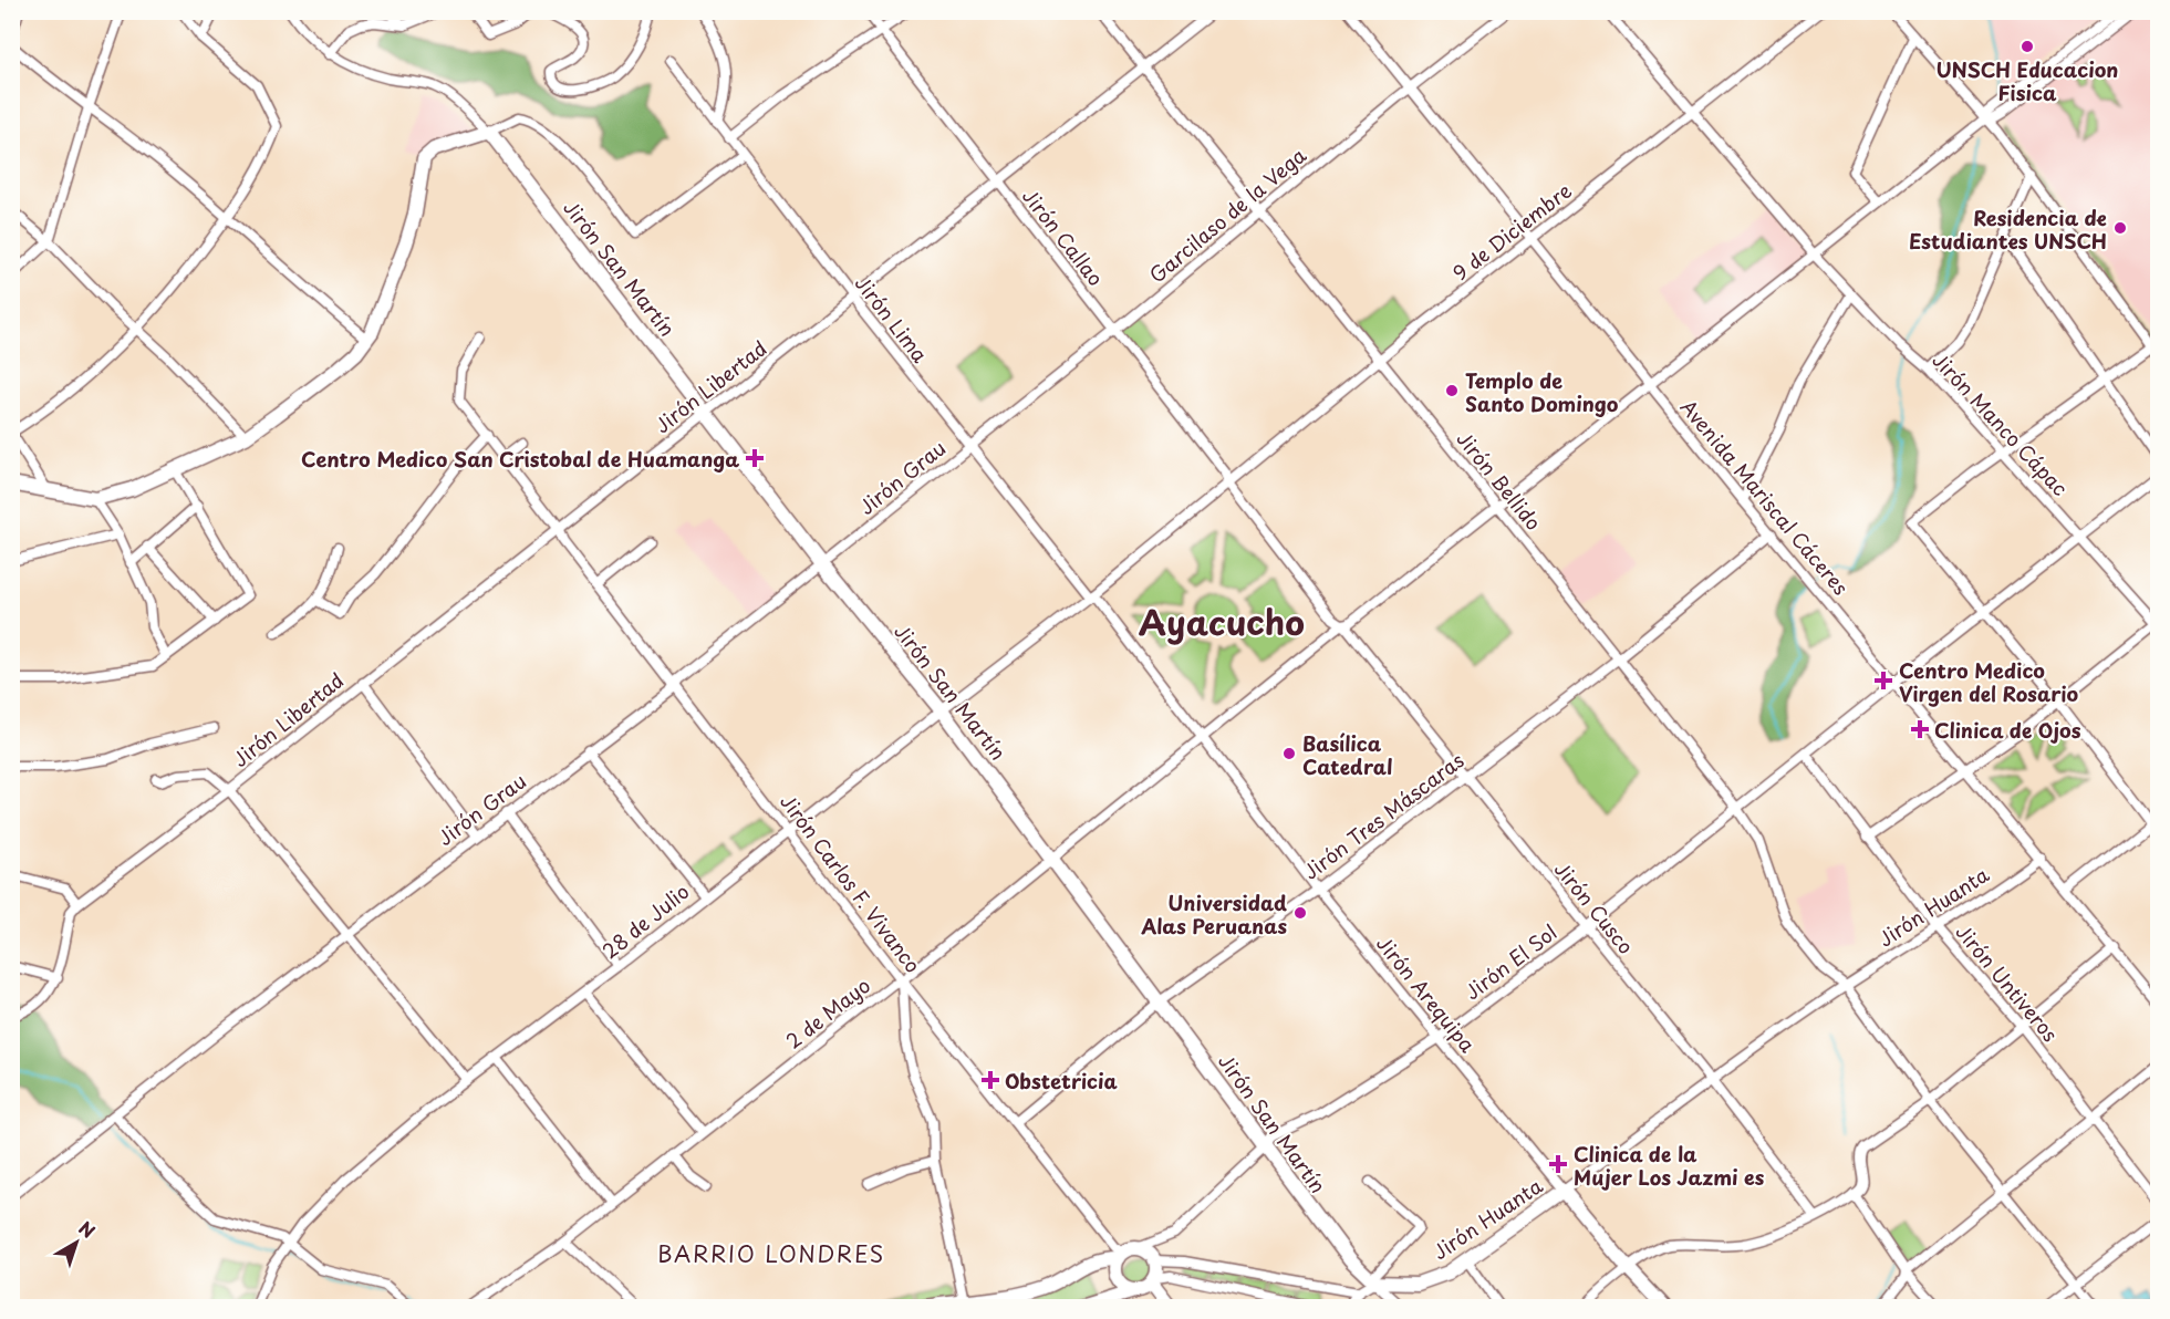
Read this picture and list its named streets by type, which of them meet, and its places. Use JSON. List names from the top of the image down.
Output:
{
  "streets": {
    "street": [
      "Garcilaso de la Vega",
      "9 de Diciembre",
      "Jirón Callao",
      "Jirón San Martín",
      "Jirón Lima",
      "Jirón Libertad",
      "Jirón Manco Cápac",
      "Jirón Grau",
      "Jirón Bellido",
      "Avenida Mariscal Cáceres",
      "Jirón Tres Máscaras",
      "Jirón Carlos F. Vivanco",
      "Jirón Huanta",
      "Jirón Cusco",
      "28 de Julio",
      "Jirón El Sol",
      "Jirón Untiveros",
      "Jirón Arequipa",
      "2 de Mayo"
    ]
  },
  "crossings": [
    ["Garcilaso de la Vega", "Jirón Callao"],
    ["Garcilaso de la Vega", "Jirón Lima"],
    ["Garcilaso de la Vega", "Jirón Grau"],
    ["Garcilaso de la Vega", "Jirón Bellido"],
    ["Garcilaso de la Vega", "Avenida Mariscal Cáceres"],
    ["9 de Diciembre", "Jirón Callao"],
    ["9 de Diciembre", "Jirón Lima"],
    ["9 de Diciembre", "Jirón Manco Cápac"],
    ["9 de Diciembre", "Jirón Bellido"],
    ["9 de Diciembre", "Avenida Mariscal Cáceres"],
    ["9 de Diciembre", "28 de Julio"],
    ["Jirón Callao", "Jirón Libertad"],
    ["Jirón Callao", "Jirón Cusco"],
    ["Jirón Callao", "2 de Mayo"],
    ["Jirón San Martín", "Jirón Libertad"],
    ["Jirón San Martín", "Jirón Grau"],
    ["Jirón San Martín", "Jirón Tres Máscaras"],
    ["Jirón San Martín", "Jirón Huanta"],
    ["Jirón San Martín", "28 de Julio"],
    ["Jirón San Martín", "Jirón El Sol"],
    ["Jirón San Martín", "2 de Mayo"],
    ["Jirón Lima", "Jirón Libertad"],
    ["Jirón Lima", "Jirón Grau"],
    ["Jirón Lima", "28 de Julio"],
    ["Jirón Lima", "Jirón Arequipa"],
    ["Jirón Lima", "2 de Mayo"],
    ["Jirón Libertad", "Jirón Bellido"],
    ["Jirón Libertad", "Jirón Carlos F. Vivanco"],
    ["Jirón Manco Cápac", "Jirón El Sol"],
    ["Jirón Manco Cápac", "2 de Mayo"],
    ["Jirón Grau", "Jirón Carlos F. Vivanco"],
    ["Jirón Bellido", "Jirón Tres Máscaras"],
    ["Jirón Bellido", "Jirón Huanta"],
    ["Jirón Bellido", "Jirón El Sol"],
    ["Jirón Bellido", "2 de Mayo"],
    ["Avenida Mariscal Cáceres", "Jirón Tres Máscaras"],
    ["Avenida Mariscal Cáceres", "Jirón Huanta"],
    ["Avenida Mariscal Cáceres", "Jirón El Sol"],
    ["Avenida Mariscal Cáceres", "2 de Mayo"],
    ["Jirón Tres Máscaras", "Jirón Carlos F. Vivanco"],
    ["Jirón Tres Máscaras", "Jirón Cusco"],
    ["Jirón Tres Máscaras", "Jirón Arequipa"],
    ["Jirón Carlos F. Vivanco", "28 de Julio"],
    ["Jirón Carlos F. Vivanco", "Jirón El Sol"],
    ["Jirón Carlos F. Vivanco", "2 de Mayo"],
    ["Jirón Huanta", "Jirón Cusco"],
    ["Jirón Huanta", "Jirón Untiveros"],
    ["Jirón Huanta", "Jirón Arequipa"],
    ["Jirón Cusco", "Jirón El Sol"],
    ["Jirón Cusco", "2 de Mayo"],
    ["Jirón El Sol", "Jirón Untiveros"],
    ["Jirón El Sol", "Jirón Arequipa"],
    ["Jirón Arequipa", "2 de Mayo"]
  ],
  "districts": ["Ayacucho", "BARRIO LONDRES"],
  "places": {
    "other": [
      "UNSCH Educacion Fisica",
      "Residencia de Estudiantes UNSCH",
      "Templo de Santo Domingo",
      "Basílica Catedral",
      "Universidad Alas Peruanas"
    ],
    "health": [
      "Centro Medico San Cristobal de Huamanga",
      "Centro Medico Virgen del Rosario",
      "Clinica de Ojos",
      "Obstetricia",
      "Clinica de la Mujer Los Jazmi es"
    ]
  },
  "north": "top right"
}
